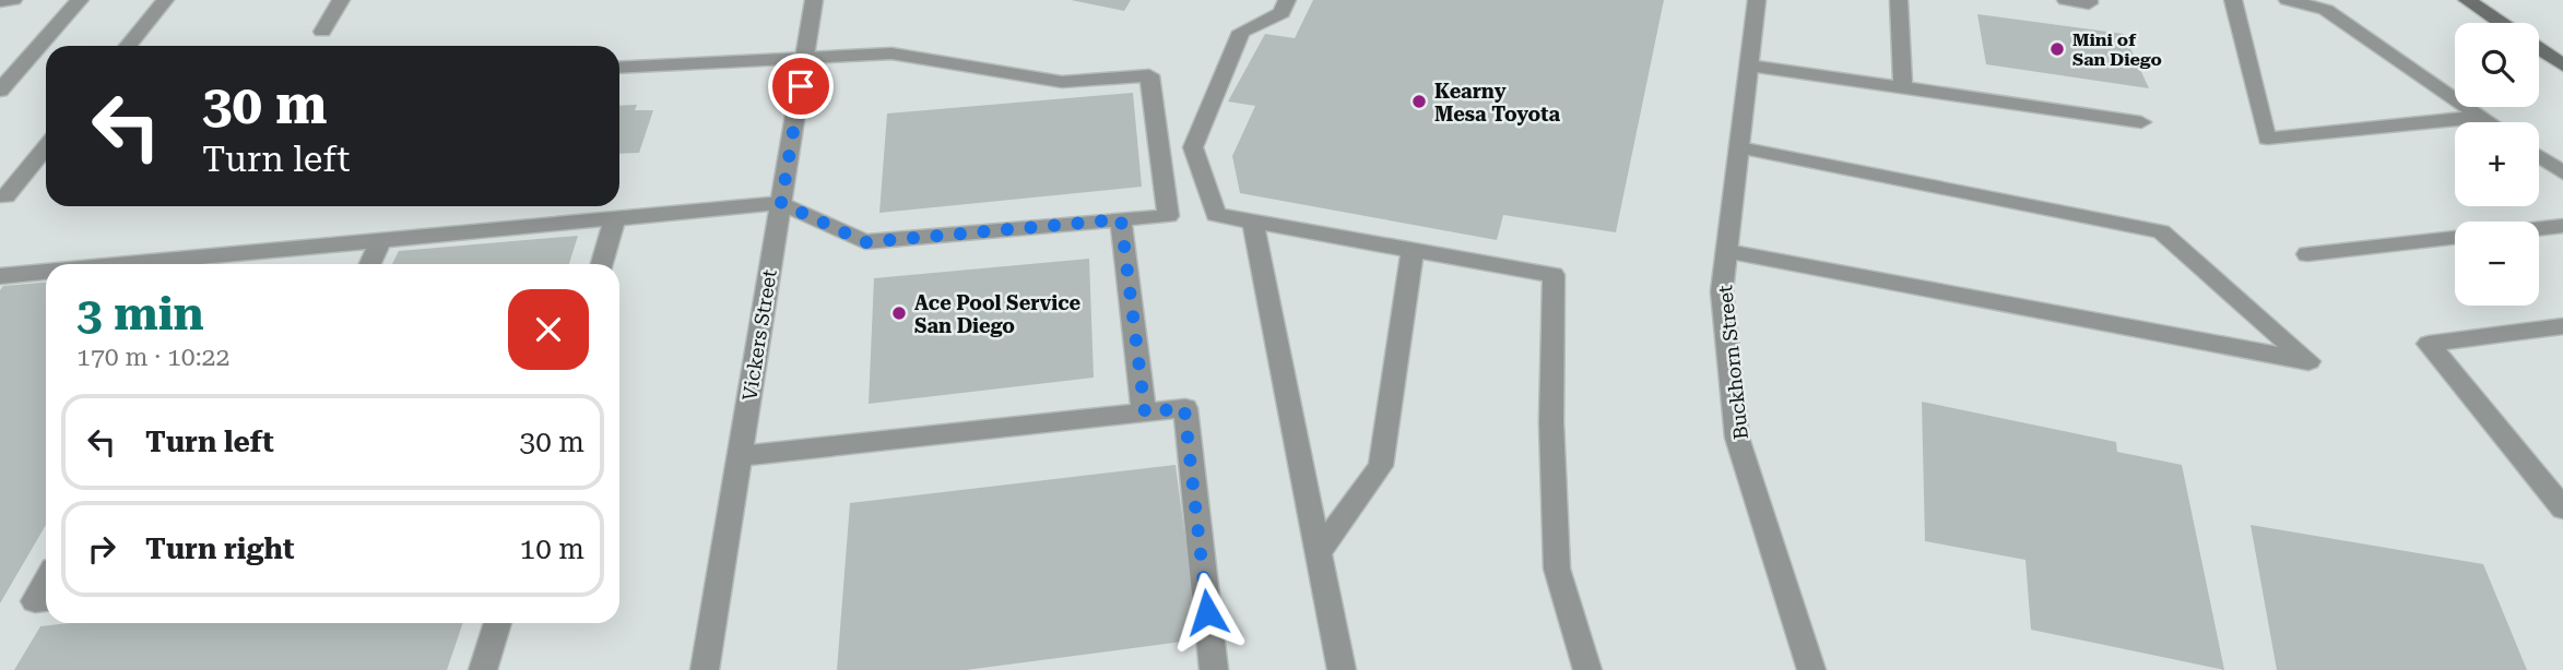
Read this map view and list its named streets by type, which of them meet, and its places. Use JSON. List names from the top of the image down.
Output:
{
  "streets": {
    "street": ["Vickers Street", "Buckhorn Street"]
  },
  "places": ["Mini of San Diego", "Kearny Mesa Toyota", "Ace Pool Service San Diego"],
  "page": {
    "map_buttons": ["+", "−"],
    "turn": ["30 m", "Turn left"],
    "heading": ["3 min", "170 m · 10:22"],
    "list": [
      {
        "name": "Turn left",
        "value": "30 m"
      },
      {
        "name": "Turn right",
        "value": "10 m"
      }
    ]
  }
}
